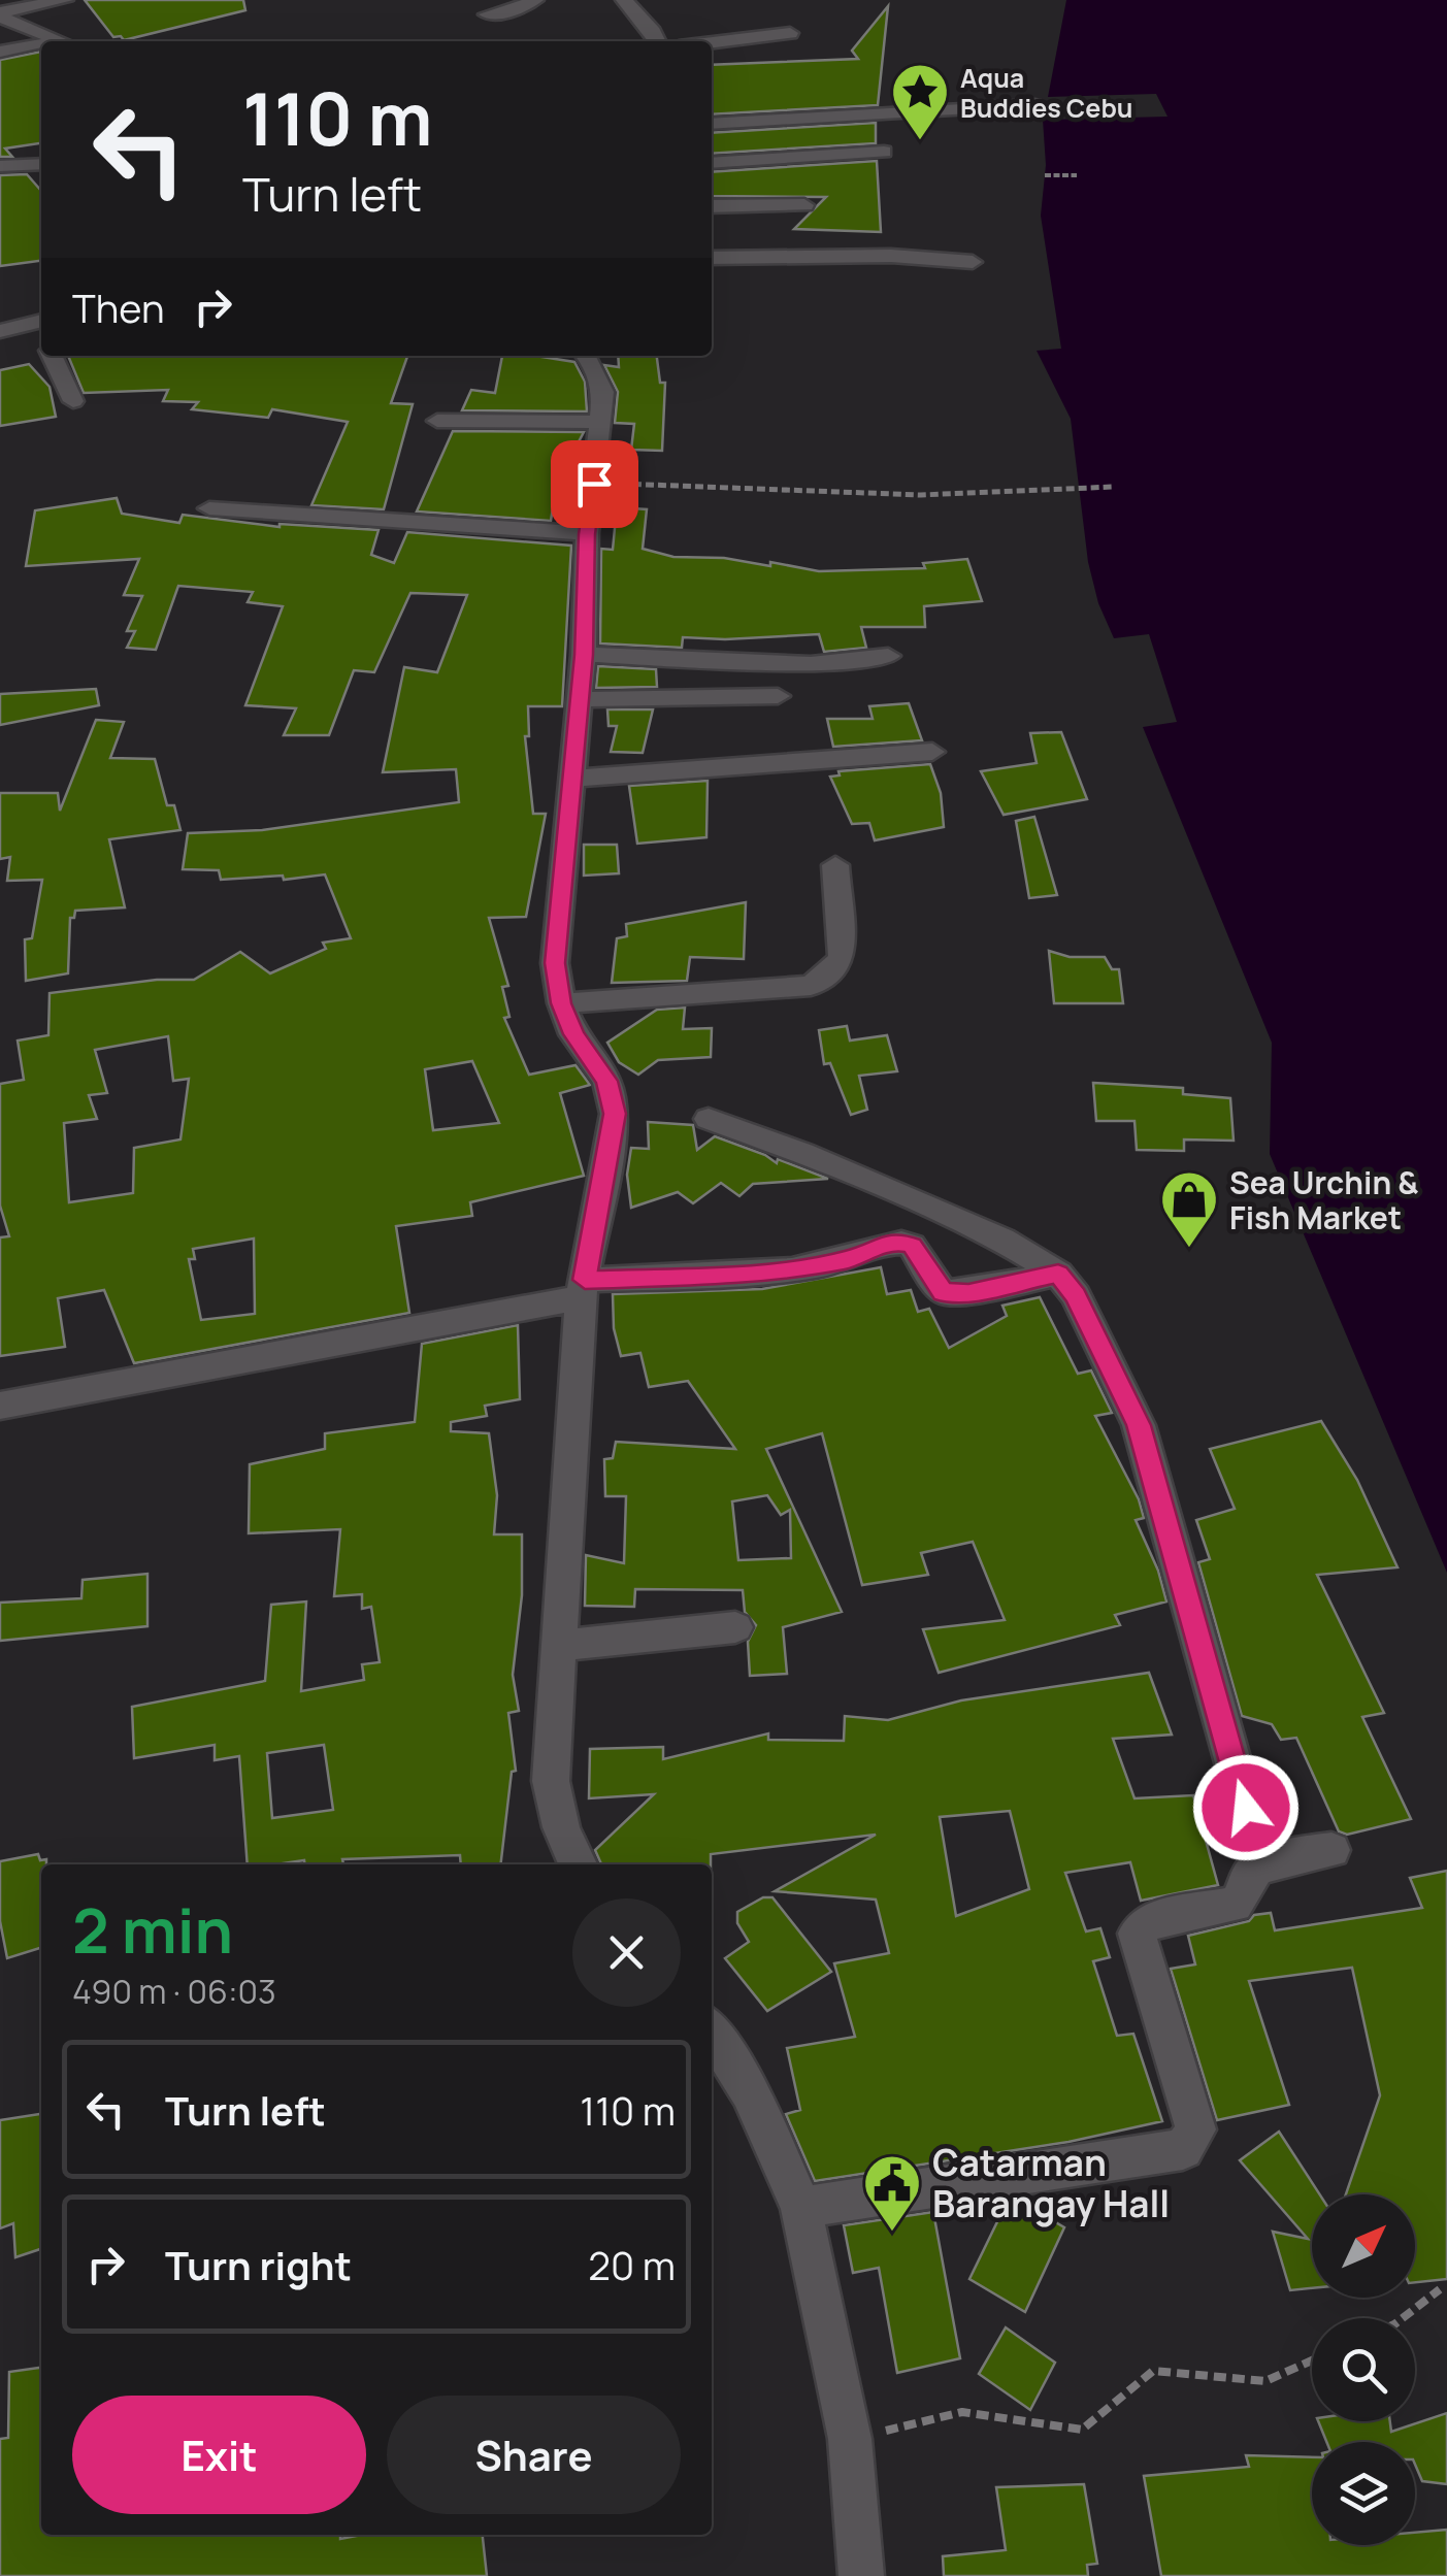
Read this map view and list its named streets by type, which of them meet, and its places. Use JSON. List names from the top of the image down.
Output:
{
  "places": {
    "place": ["Aqua Buddies Cebu"],
    "shop": ["Sea Urchin & Fish Market"],
    "public building": ["Catarman Barangay Hall"]
  },
  "north": "top right",
  "page": {
    "turn": ["110 m", "Turn left"],
    "then": "Then",
    "heading": ["2 min", "490 m · 06:03"],
    "list": [
      {
        "name": "Turn left",
        "value": "110 m"
      },
      {
        "name": "Turn right",
        "value": "20 m"
      }
    ],
    "buttons": ["Exit", "Share"]
  }
}
